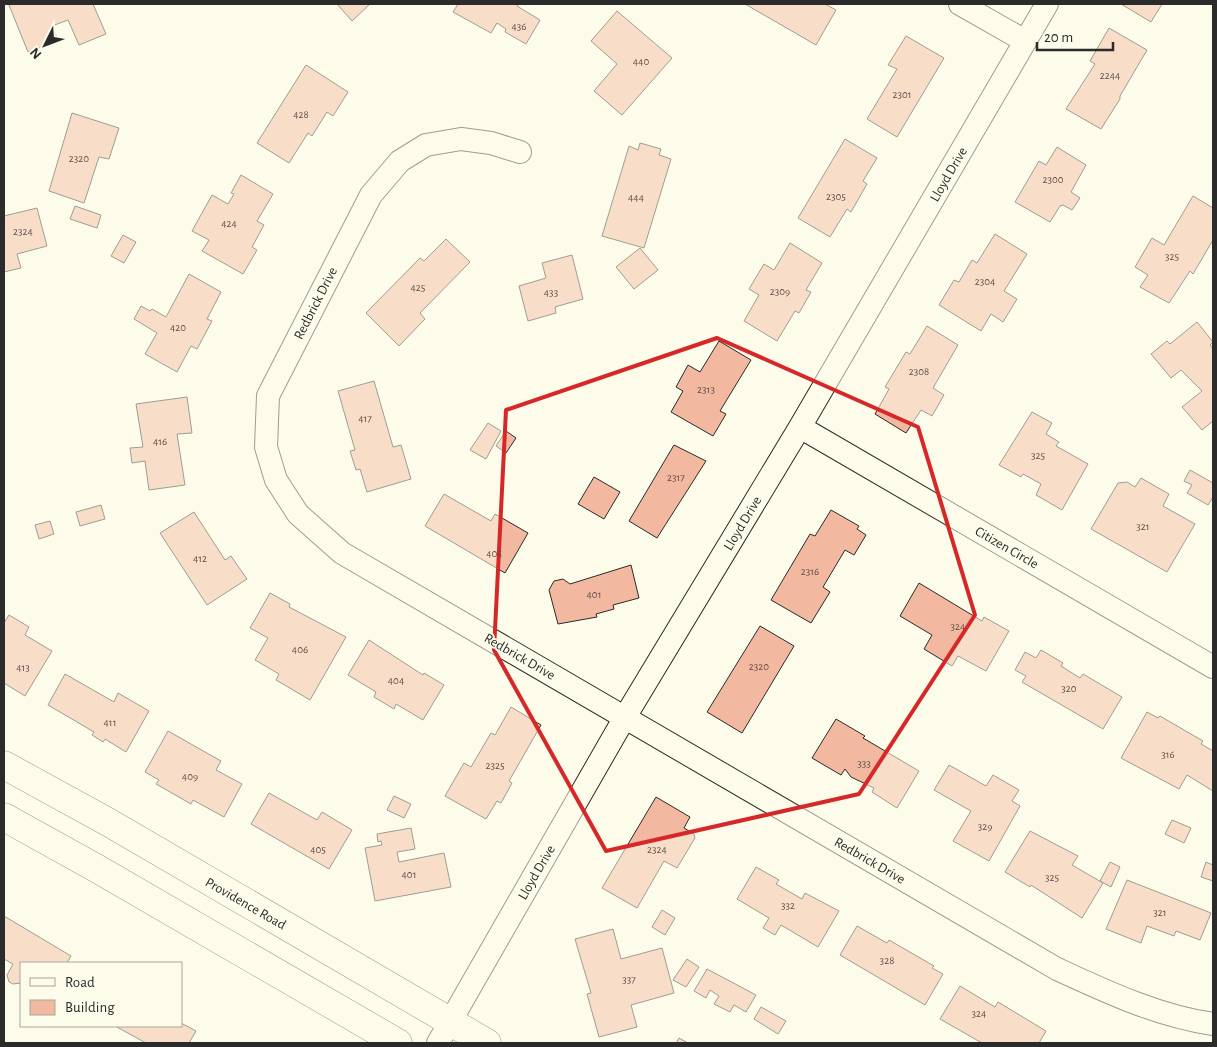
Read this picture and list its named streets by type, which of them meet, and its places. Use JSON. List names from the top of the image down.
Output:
{
  "streets": {
    "main road": ["Providence Road"],
    "street": ["Lloyd Drive", "Redbrick Drive", "Citizen Circle"]
  },
  "crossings": [
    ["Lloyd Drive", "Redbrick Drive"],
    ["Lloyd Drive", "Citizen Circle"],
    ["Lloyd Drive", "Providence Road"]
  ],
  "house_numbers": [
    "436",
    "440",
    "2244",
    "2301",
    "428",
    "2320",
    "2300",
    "2305",
    "444",
    "424",
    "2324",
    "325",
    "2304",
    "425",
    "2309",
    "433",
    "420",
    "2308",
    "2313",
    "417",
    "416",
    "325",
    "2317",
    "321",
    "405",
    "412",
    "2316",
    "401",
    "324",
    "406",
    "2320",
    "413",
    "404",
    "320",
    "411",
    "316",
    "333",
    "2325",
    "409",
    "329",
    "405",
    "2324",
    "401",
    "325",
    "332",
    "321",
    "328",
    "337",
    "324"
  ],
  "legend": ["Road", "Building"],
  "scale_bar": "20 m",
  "north": "bottom left"
}
